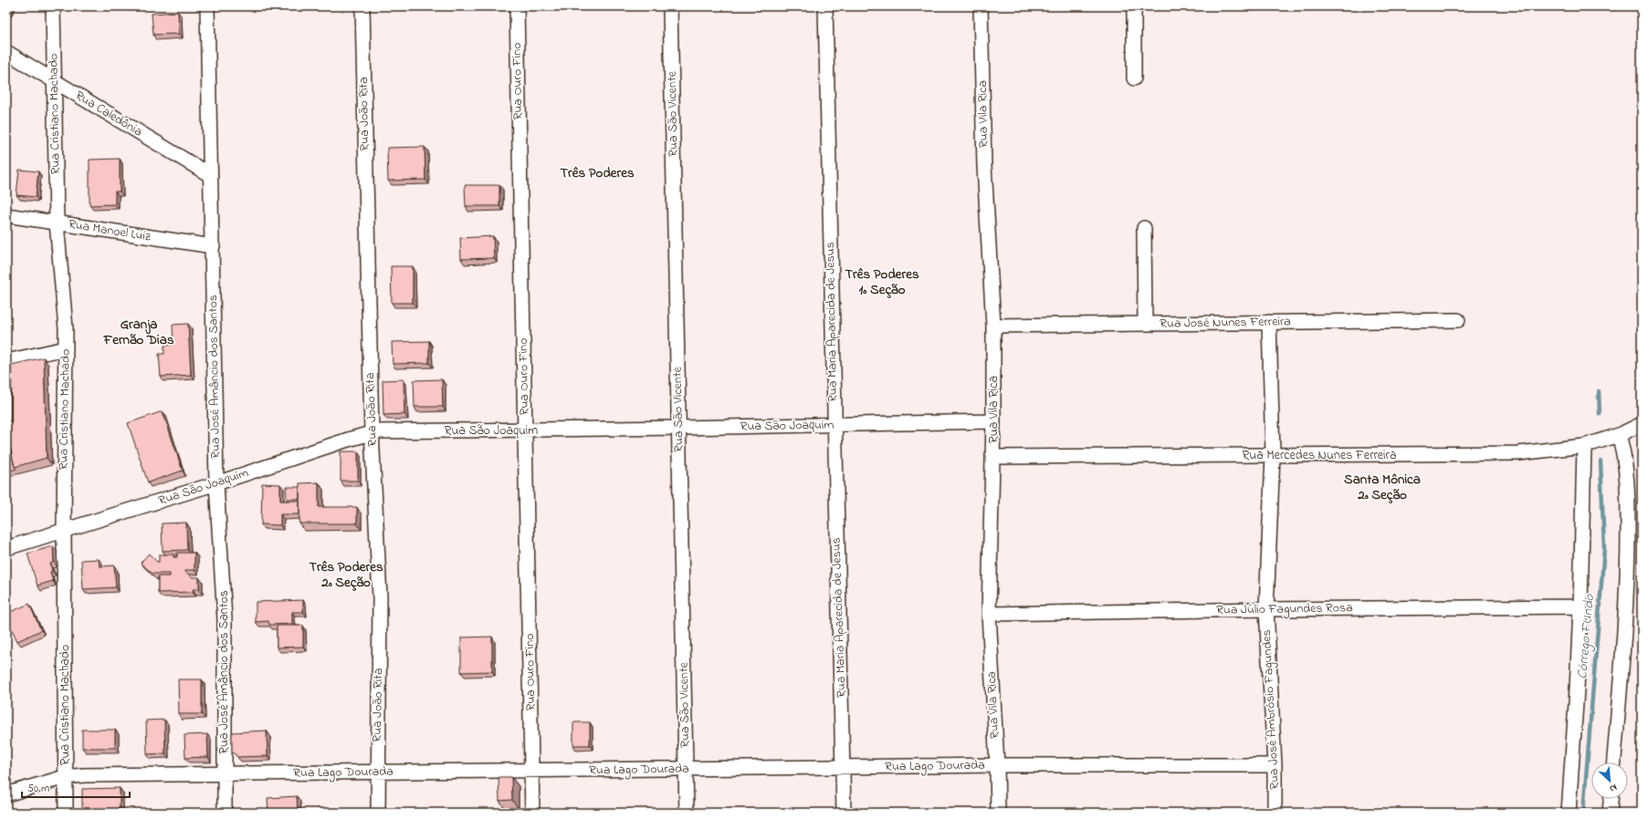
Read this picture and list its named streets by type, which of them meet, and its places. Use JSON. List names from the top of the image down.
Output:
{
  "streets": {
    "street": [
      "Rua Ouro Fino",
      "Rua Cristiano Machado",
      "Rua Caledônia",
      "Rua João Rita",
      "Rua São Vicente",
      "Rua Vila Rica",
      "Rua Manoel Luiz",
      "Rua Maria Aparecida de Jesus",
      "Rua José Nunes Ferreira",
      "Rua José Amâncio dos Santos",
      "Rua São Joaquim",
      "Rua Mercedes Nunes Ferreira",
      "Rua Júlio Fagundes Rosa",
      "Rua José Ambrósio Fagundes",
      "Rua Lago Dourada"
    ]
  },
  "crossings": [
    ["Rua Ouro Fino", "Rua São Joaquim"],
    ["Rua Ouro Fino", "Rua Lago Dourada"],
    ["Rua Cristiano Machado", "Rua Caledônia"],
    ["Rua Cristiano Machado", "Rua Manoel Luiz"],
    ["Rua Cristiano Machado", "Rua São Joaquim"],
    ["Rua Cristiano Machado", "Rua Lago Dourada"],
    ["Rua Caledônia", "Rua José Amâncio dos Santos"],
    ["Rua João Rita", "Rua São Joaquim"],
    ["Rua João Rita", "Rua Lago Dourada"],
    ["Rua São Vicente", "Rua São Joaquim"],
    ["Rua São Vicente", "Rua Lago Dourada"],
    ["Rua Vila Rica", "Rua José Nunes Ferreira"],
    ["Rua Vila Rica", "Rua São Joaquim"],
    ["Rua Vila Rica", "Rua Mercedes Nunes Ferreira"],
    ["Rua Vila Rica", "Rua Júlio Fagundes Rosa"],
    ["Rua Vila Rica", "Rua Lago Dourada"],
    ["Rua Manoel Luiz", "Rua José Amâncio dos Santos"],
    ["Rua Maria Aparecida de Jesus", "Rua São Joaquim"],
    ["Rua Maria Aparecida de Jesus", "Rua Lago Dourada"],
    ["Rua José Nunes Ferreira", "Rua José Ambrósio Fagundes"],
    ["Rua José Amâncio dos Santos", "Rua São Joaquim"],
    ["Rua José Amâncio dos Santos", "Rua Lago Dourada"],
    ["Rua Mercedes Nunes Ferreira", "Rua José Ambrósio Fagundes"],
    ["Rua Júlio Fagundes Rosa", "Rua José Ambrósio Fagundes"],
    ["Rua José Ambrósio Fagundes", "Rua Lago Dourada"]
  ],
  "districts": [
    "Três Poderes",
    "Três Poderes 1ª Seção",
    "Granja Fernão Dias",
    "Santa Mônica 2ª Seção",
    "Três Poderes 2ª Seção"
  ],
  "water": ["Córrego FUndo"],
  "scale_bar": "50 m",
  "north": "bottom right"
}
